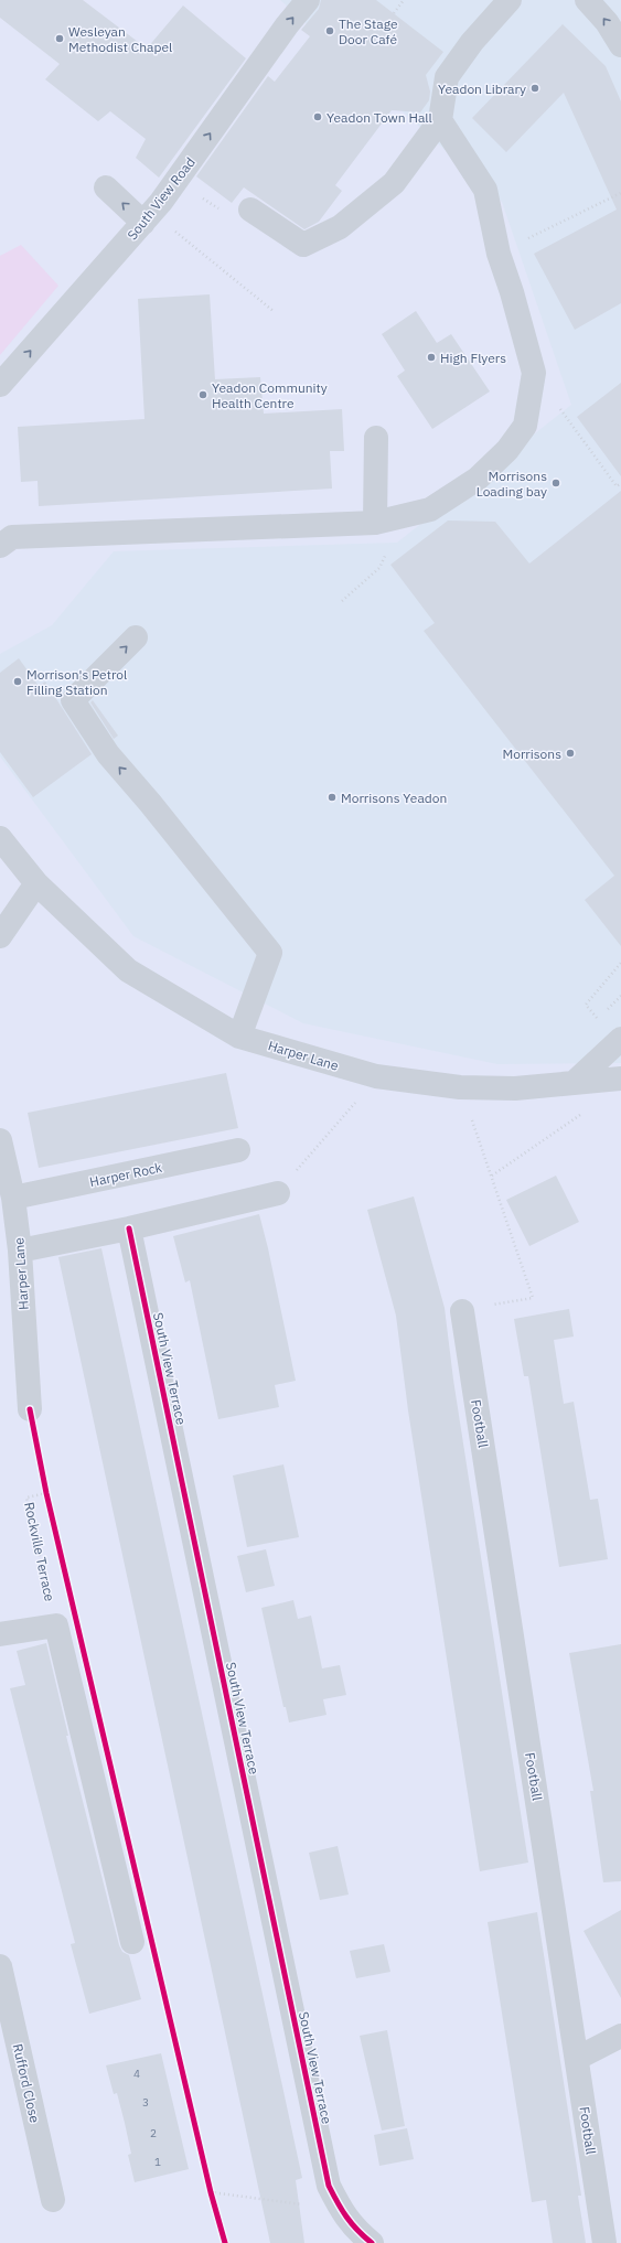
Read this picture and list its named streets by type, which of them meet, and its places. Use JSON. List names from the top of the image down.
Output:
{
  "streets": {
    "street": [
      "South View Road",
      "Harper Lane",
      "Harper Rock",
      "South View Terrace",
      "Football",
      "Rufford Close"
    ],
    "path": ["Rockville Terrace"]
  },
  "crossings": [
    ["Harper Lane", "Harper Rock"]
  ],
  "one_way": ["South View Road"],
  "places": [
    "The Stage Door Café",
    "Wesleyan Methodist Chapel",
    "Yeadon Library",
    "Yeadon Town Hall",
    "High Flyers",
    "Yeadon Community Health Centre",
    "Morrisons Loading bay",
    "Morrison's Petrol Filling Station",
    "Morrisons",
    "Morrisons Yeadon"
  ],
  "house_numbers": [
    "4",
    "3",
    "2",
    "1"
  ]
}
